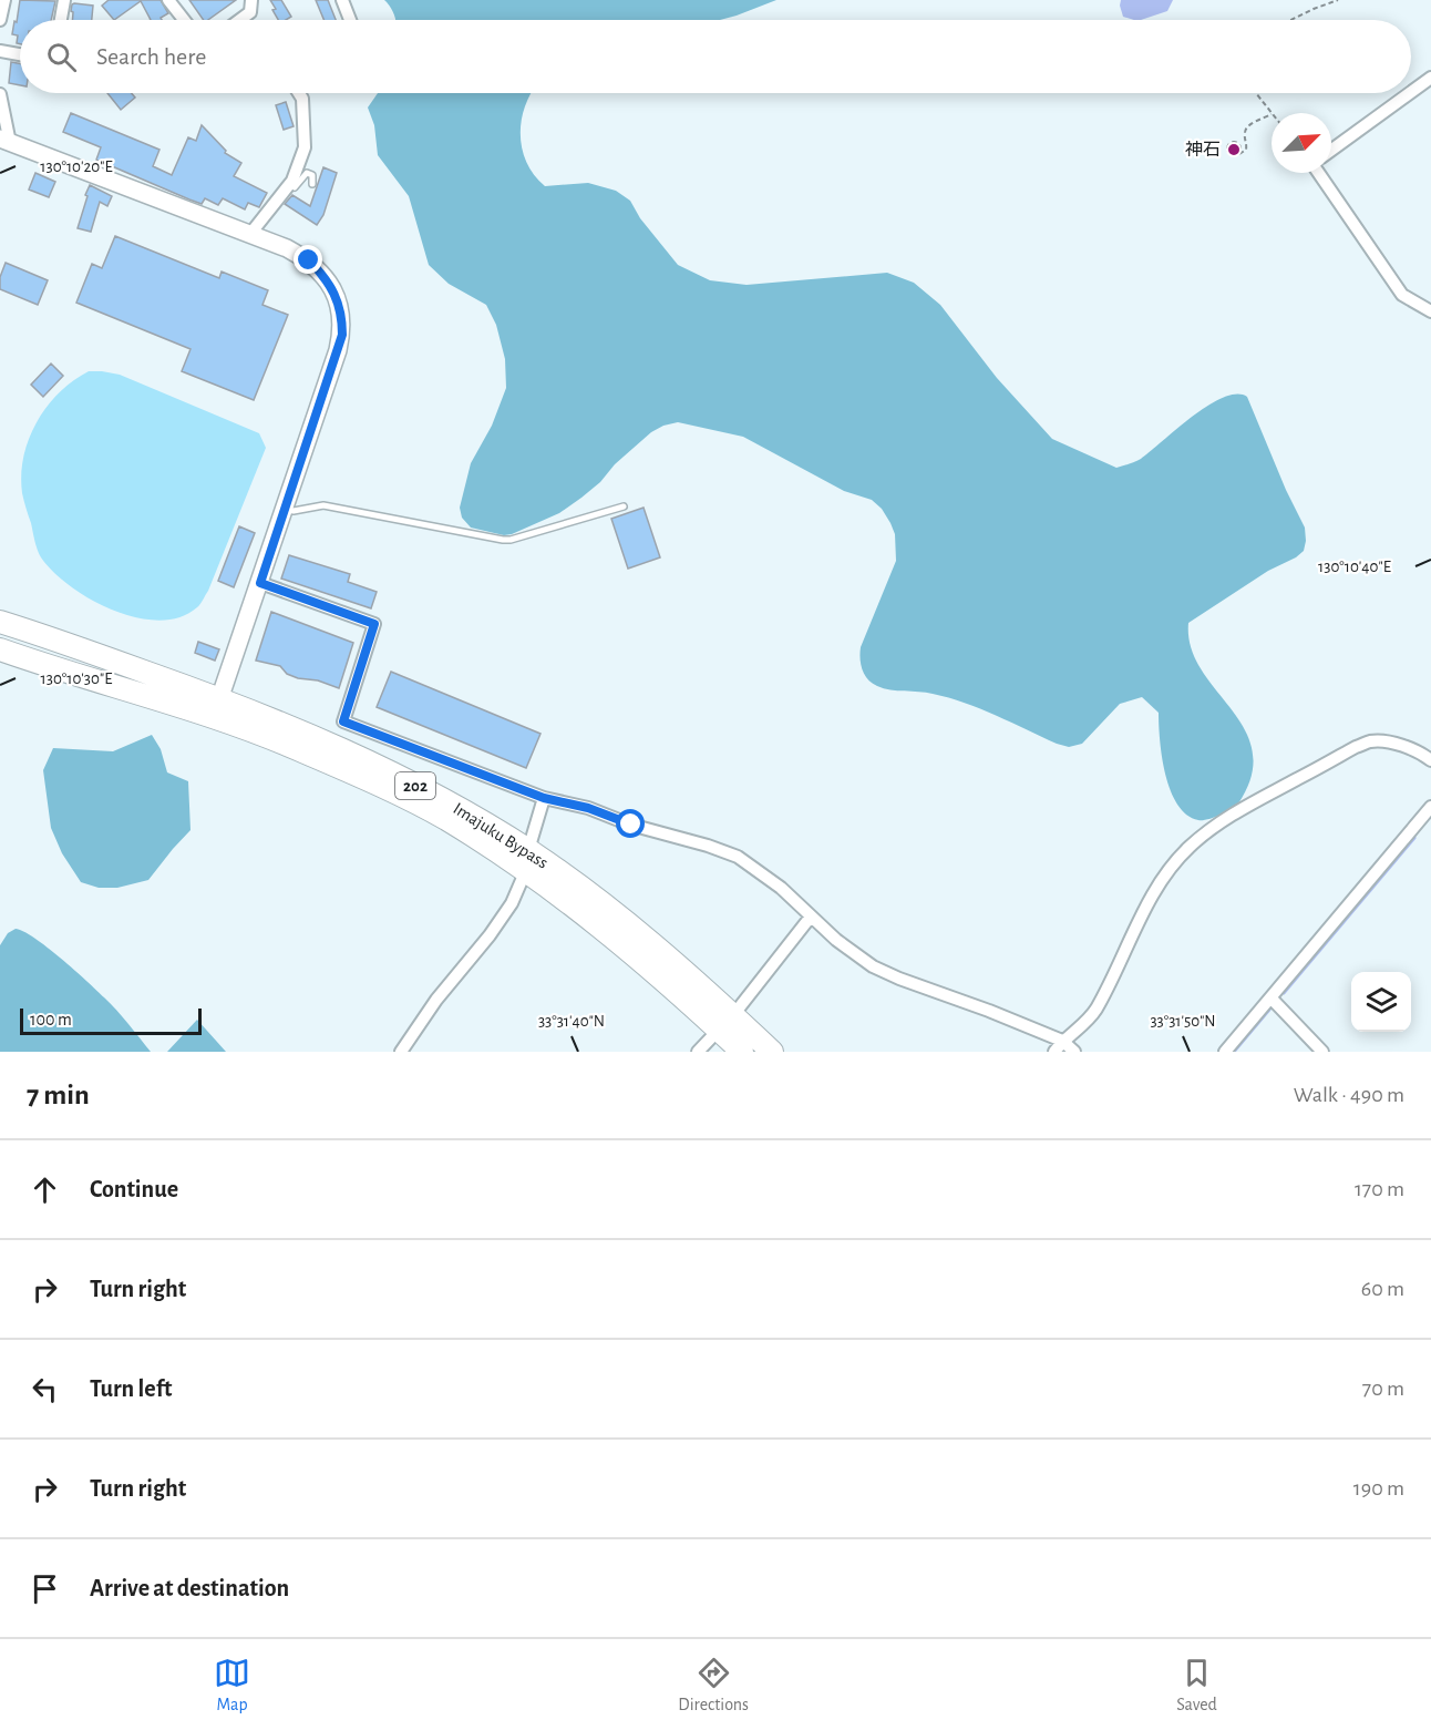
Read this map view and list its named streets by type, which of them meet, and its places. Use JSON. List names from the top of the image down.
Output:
{
  "streets": {
    "highway": ["202", "Imajuku Bypass"]
  },
  "places": ["神石"],
  "scale_bar": "100 m",
  "north": "top right",
  "page": {
    "search": "Search here",
    "scale": "100 m",
    "heading": ["7 min", "Walk · 490 m"],
    "list": [
      ["Continue", "170 m"],
      ["Turn right", "60 m"],
      ["Turn left", "70 m"],
      ["Turn right", "190 m"],
      "Arrive at destination"
    ],
    "nav": ["Map", "Directions", "Saved"]
  },
  "coordinates": [
    "130°10'20\"E",
    "130°10'40\"E",
    "130°10'30\"E",
    "33°31'40\"N",
    "33°31'50\"N"
  ]
}
